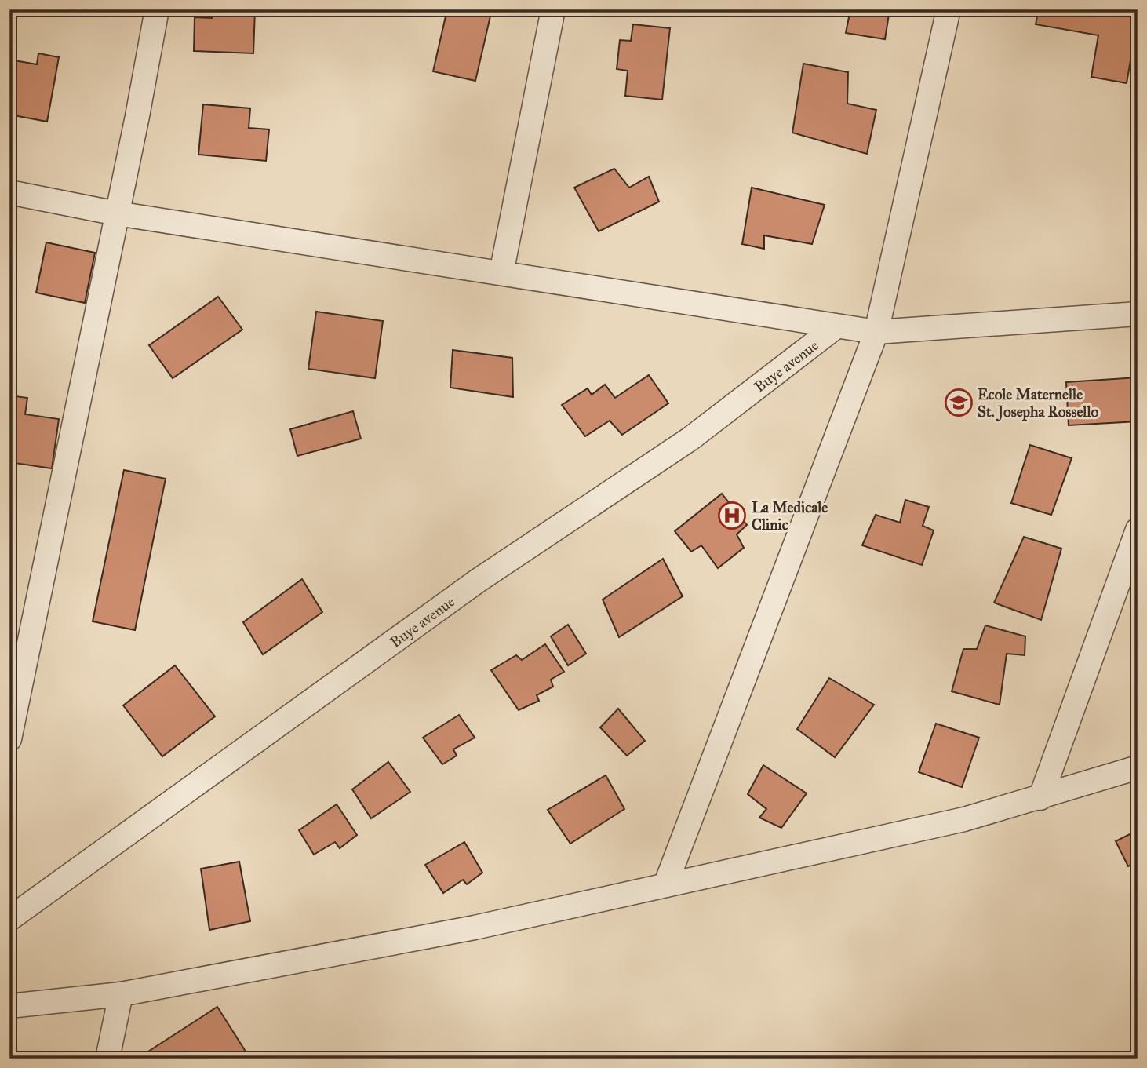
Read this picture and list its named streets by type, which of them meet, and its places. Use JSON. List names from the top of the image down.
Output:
{
  "streets": {
    "street": ["Buye avenue"]
  },
  "places": {
    "school or university": ["Ecole Maternelle St. Josepha Rossello"],
    "hospital": ["La Medicale Clinic"]
  }
}
